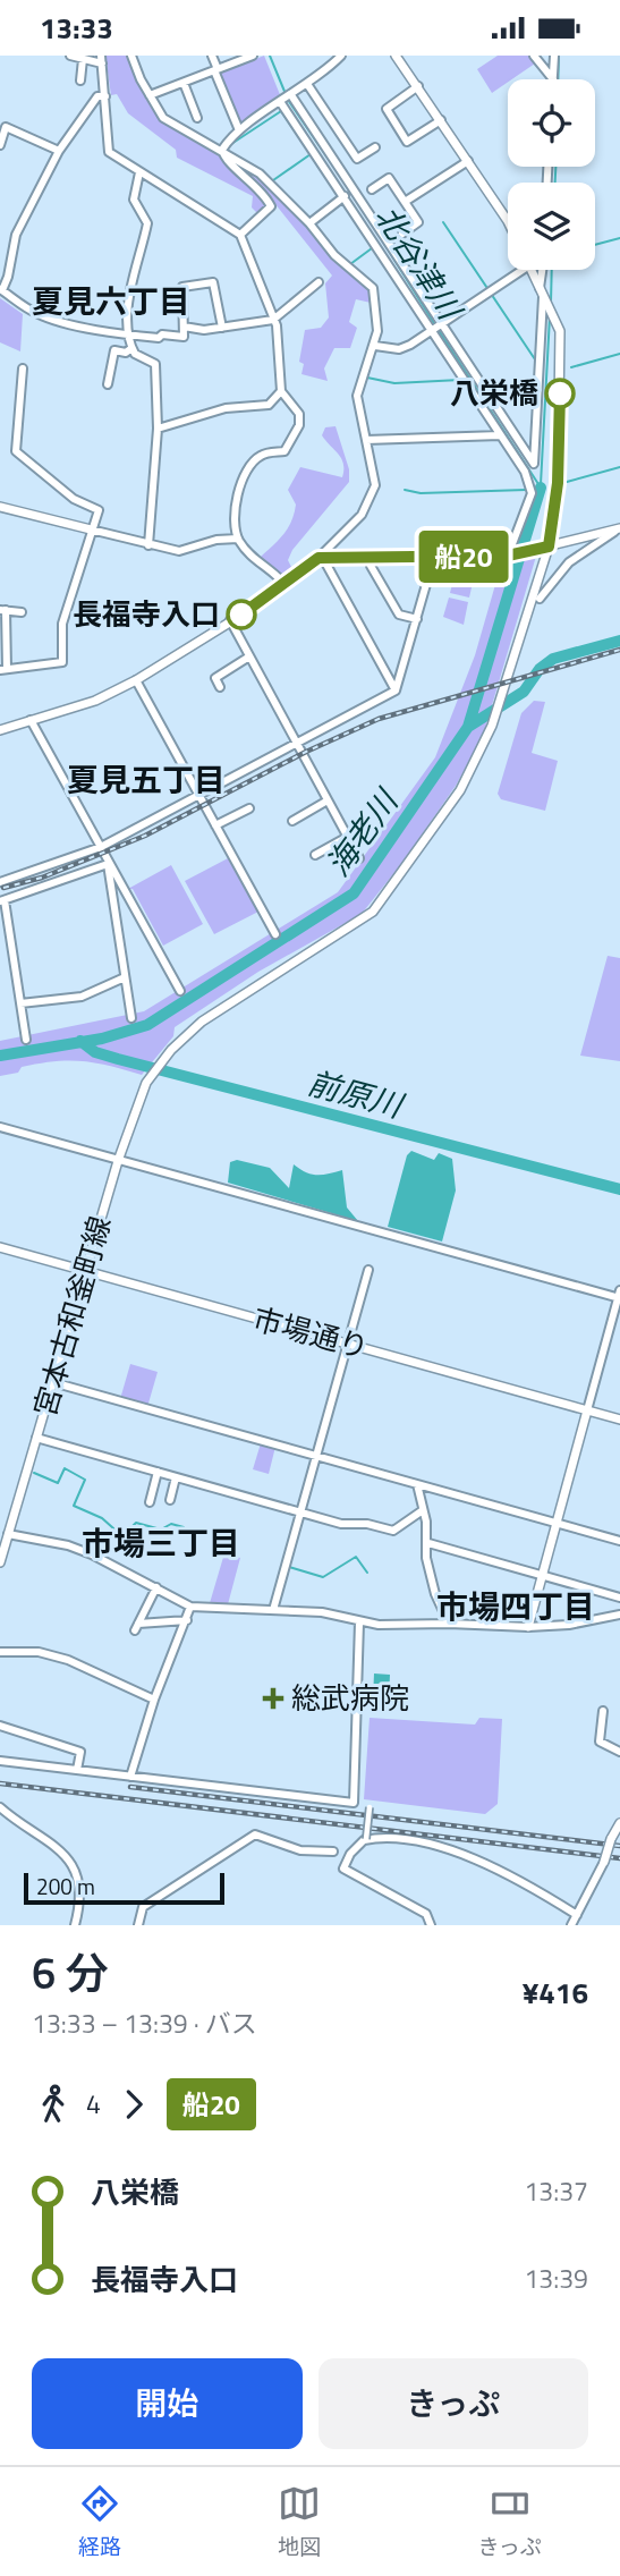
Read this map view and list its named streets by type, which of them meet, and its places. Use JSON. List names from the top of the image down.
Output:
{
  "streets": {
    "street": ["宮本古和釜町線", "市場通り"]
  },
  "crossings": [
    ["宮本古和釜町線", "市場通り"]
  ],
  "districts": [
    "夏見六丁目",
    "夏見五丁目",
    "市場三丁目",
    "市場四丁目"
  ],
  "water": ["北谷津川", "海老川", "前原川"],
  "places": {
    "other": ["八栄橋", "長福寺入口"],
    "health": ["総武病院"]
  },
  "lines": ["bus line 船20"],
  "scale_bar": "200 m",
  "page": {
    "status": "13:33",
    "on_map": "船20",
    "scale": "200 m",
    "heading": ["6 分", "13:33 – 13:39 · バス", "¥416"],
    "legs": ["4", "船20"],
    "list": [
      {
        "name": "八栄橋",
        "value": "13:37"
      },
      {
        "name": "長福寺入口",
        "value": "13:39"
      }
    ],
    "buttons": ["開始", "きっぷ"],
    "tabs": ["経路", "地図", "きっぷ"]
  }
}
